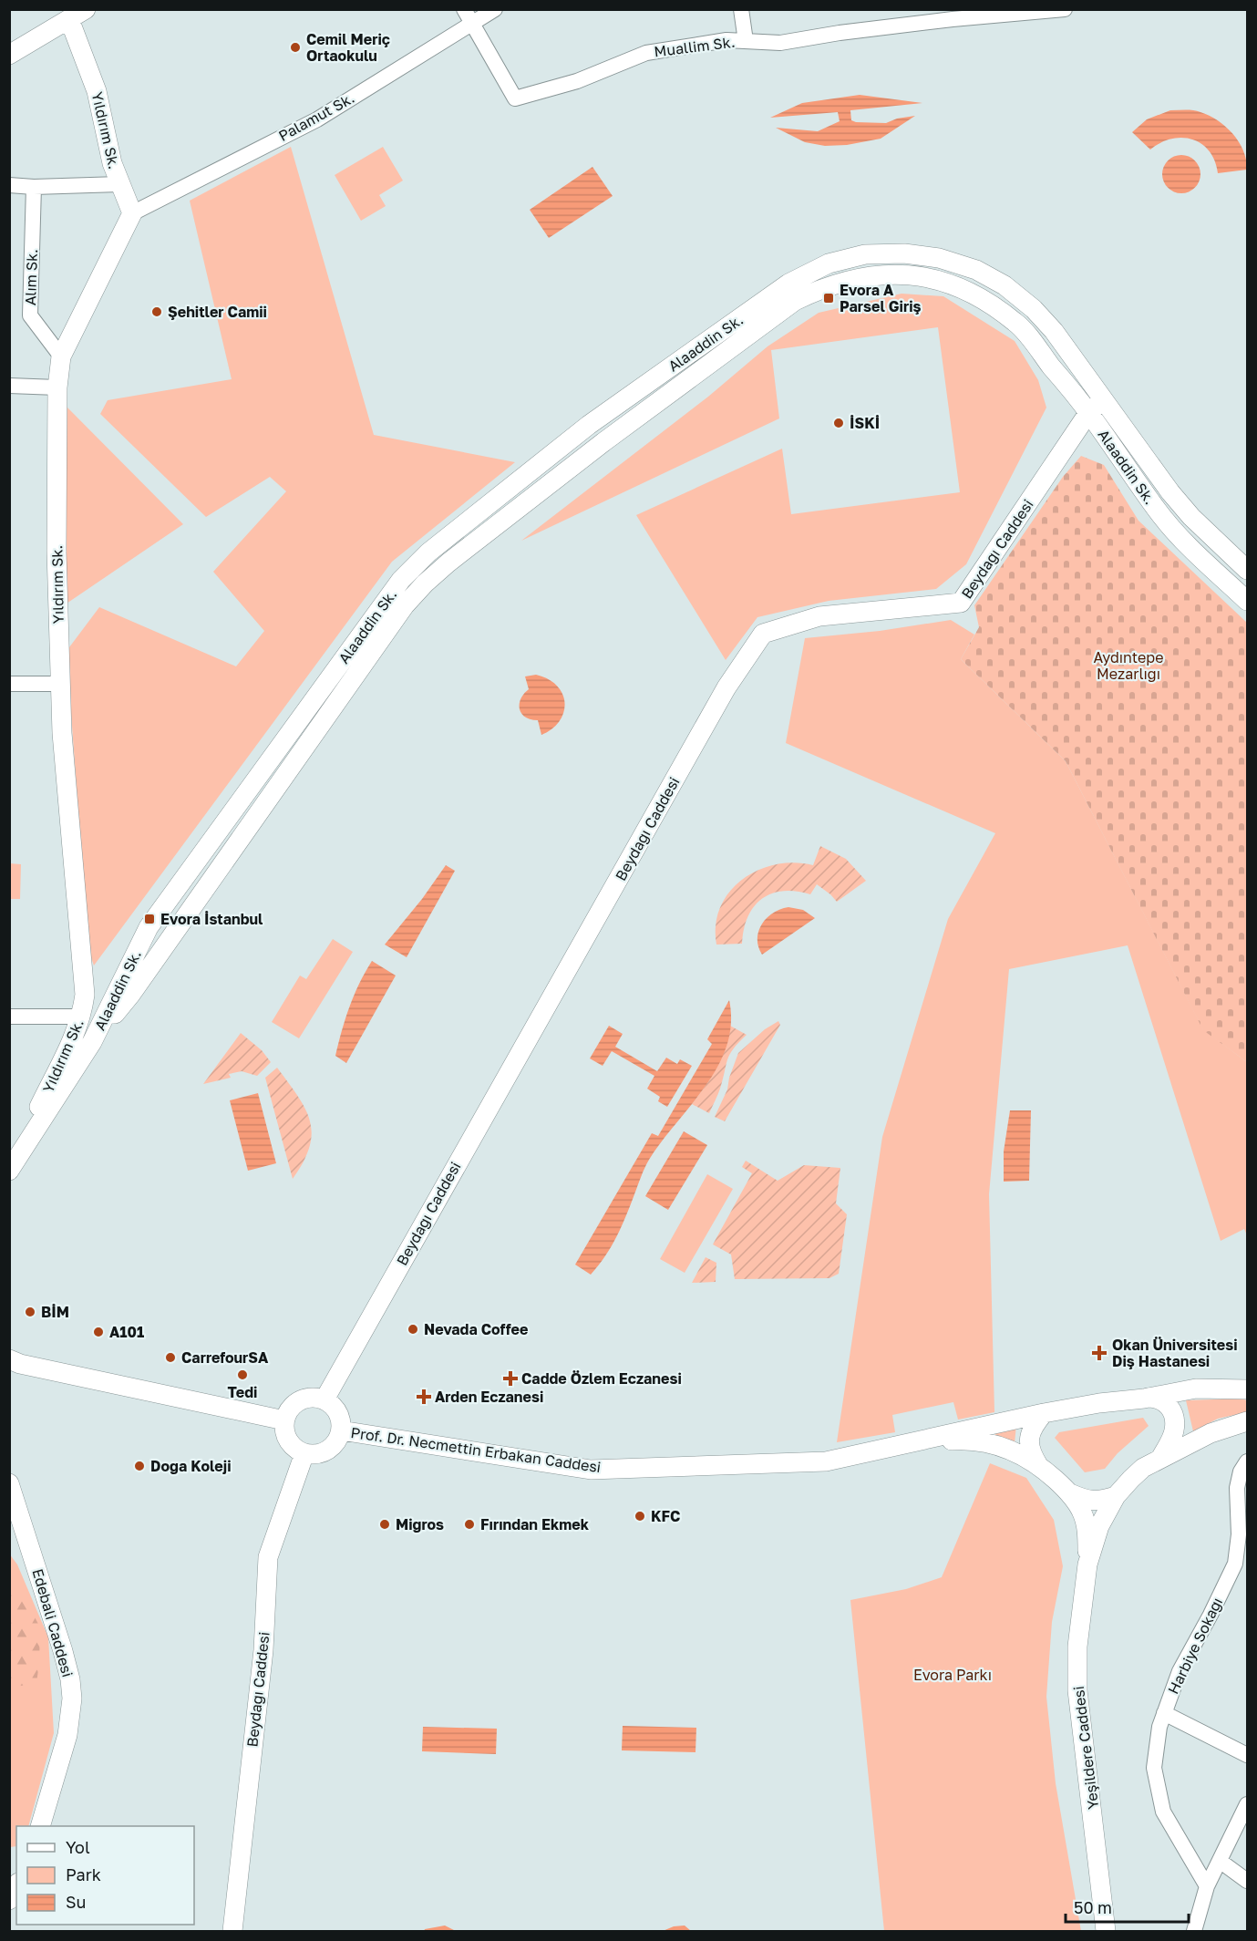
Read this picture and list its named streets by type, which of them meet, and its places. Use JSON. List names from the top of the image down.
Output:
{
  "streets": {
    "street": [
      "Muallim Sk.",
      "Palamut Sk.",
      "Yıldırım Sk.",
      "Alım Sk.",
      "Alaaddin Sk.",
      "Beydağı Caddesi",
      "Prof. Dr. Necmettin Erbakan Caddesi",
      "Edebali Caddesi",
      "Harbiye Sokağı",
      "Yeşildere Caddesi"
    ]
  },
  "crossings": [
    ["Muallim Sk.", "Palamut Sk."],
    ["Palamut Sk.", "Yıldırım Sk."],
    ["Yıldırım Sk.", "Alım Sk."],
    ["Yıldırım Sk.", "Alaaddin Sk."],
    ["Alaaddin Sk.", "Beydağı Caddesi"],
    ["Beydağı Caddesi", "Prof. Dr. Necmettin Erbakan Caddesi"]
  ],
  "parks": ["Aydıntepe Mezarlığı", "Evora Parkı"],
  "places": {
    "other": [
      "Cemil Meriç Ortaokulu",
      "Şehitler Camii",
      "İSKİ",
      "BİM",
      "Nevada Coffee",
      "A101",
      "CarrefourSA",
      "Tedi",
      "Doğa Koleji",
      "KFC",
      "Migros",
      "Fırından Ekmek"
    ],
    "transit": ["Evora A Parsel Giriş", "Evora İstanbul"],
    "health": ["Okan Üniversitesi Diş Hastanesi", "Cadde Özlem Eczanesi", "Arden Eczanesi"]
  },
  "legend": ["Yol", "Park", "Su"],
  "scale_bar": "50 m"
}
